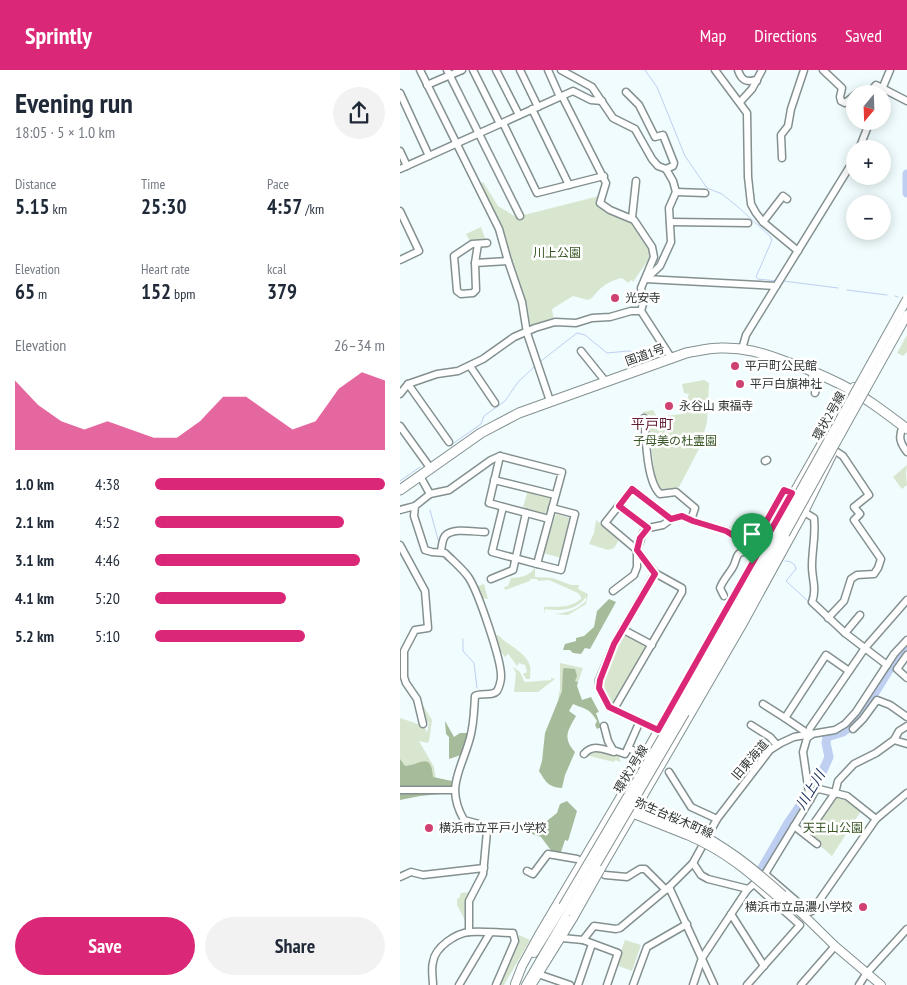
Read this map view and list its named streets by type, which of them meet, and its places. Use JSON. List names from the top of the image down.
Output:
{
  "streets": {
    "highway": ["国道1号"],
    "main road": ["環状2号線", "弥生台桜木町線"],
    "street": ["旧東海道"]
  },
  "districts": ["平戸町"],
  "water": ["川上川"],
  "parks": ["川上公園", "子母美の杜霊園", "天王山公園"],
  "places": [
    "光安寺",
    "平戸町公民館",
    "平戸白旗神社",
    "永谷山 東福寺",
    "横浜市立平戸小学校",
    "横浜市立品濃小学校"
  ],
  "north": "bottom",
  "page": {
    "header": "Sprintly",
    "nav": ["Map", "Directions", "Saved"],
    "heading": ["Evening run", "18:05 · 5 × 1.0 km"],
    "map_buttons": ["+", "−"],
    "stats": [
      ["Distance", "5.15 km"],
      ["Time", "25:30"],
      ["Pace", "4:57 /km"],
      ["Elevation", "65 m"],
      ["Heart rate", "152 bpm"],
      ["kcal", "379"]
    ],
    "chart": ["Elevation", "26–34 m"],
    "list": [
      {
        "name": "1.0 km",
        "note": "4:38"
      },
      {
        "name": "2.1 km",
        "note": "4:52"
      },
      {
        "name": "3.1 km",
        "note": "4:46"
      },
      {
        "name": "4.1 km",
        "note": "5:20"
      },
      {
        "name": "5.2 km",
        "note": "5:10"
      }
    ],
    "buttons": ["Save", "Share"]
  }
}
